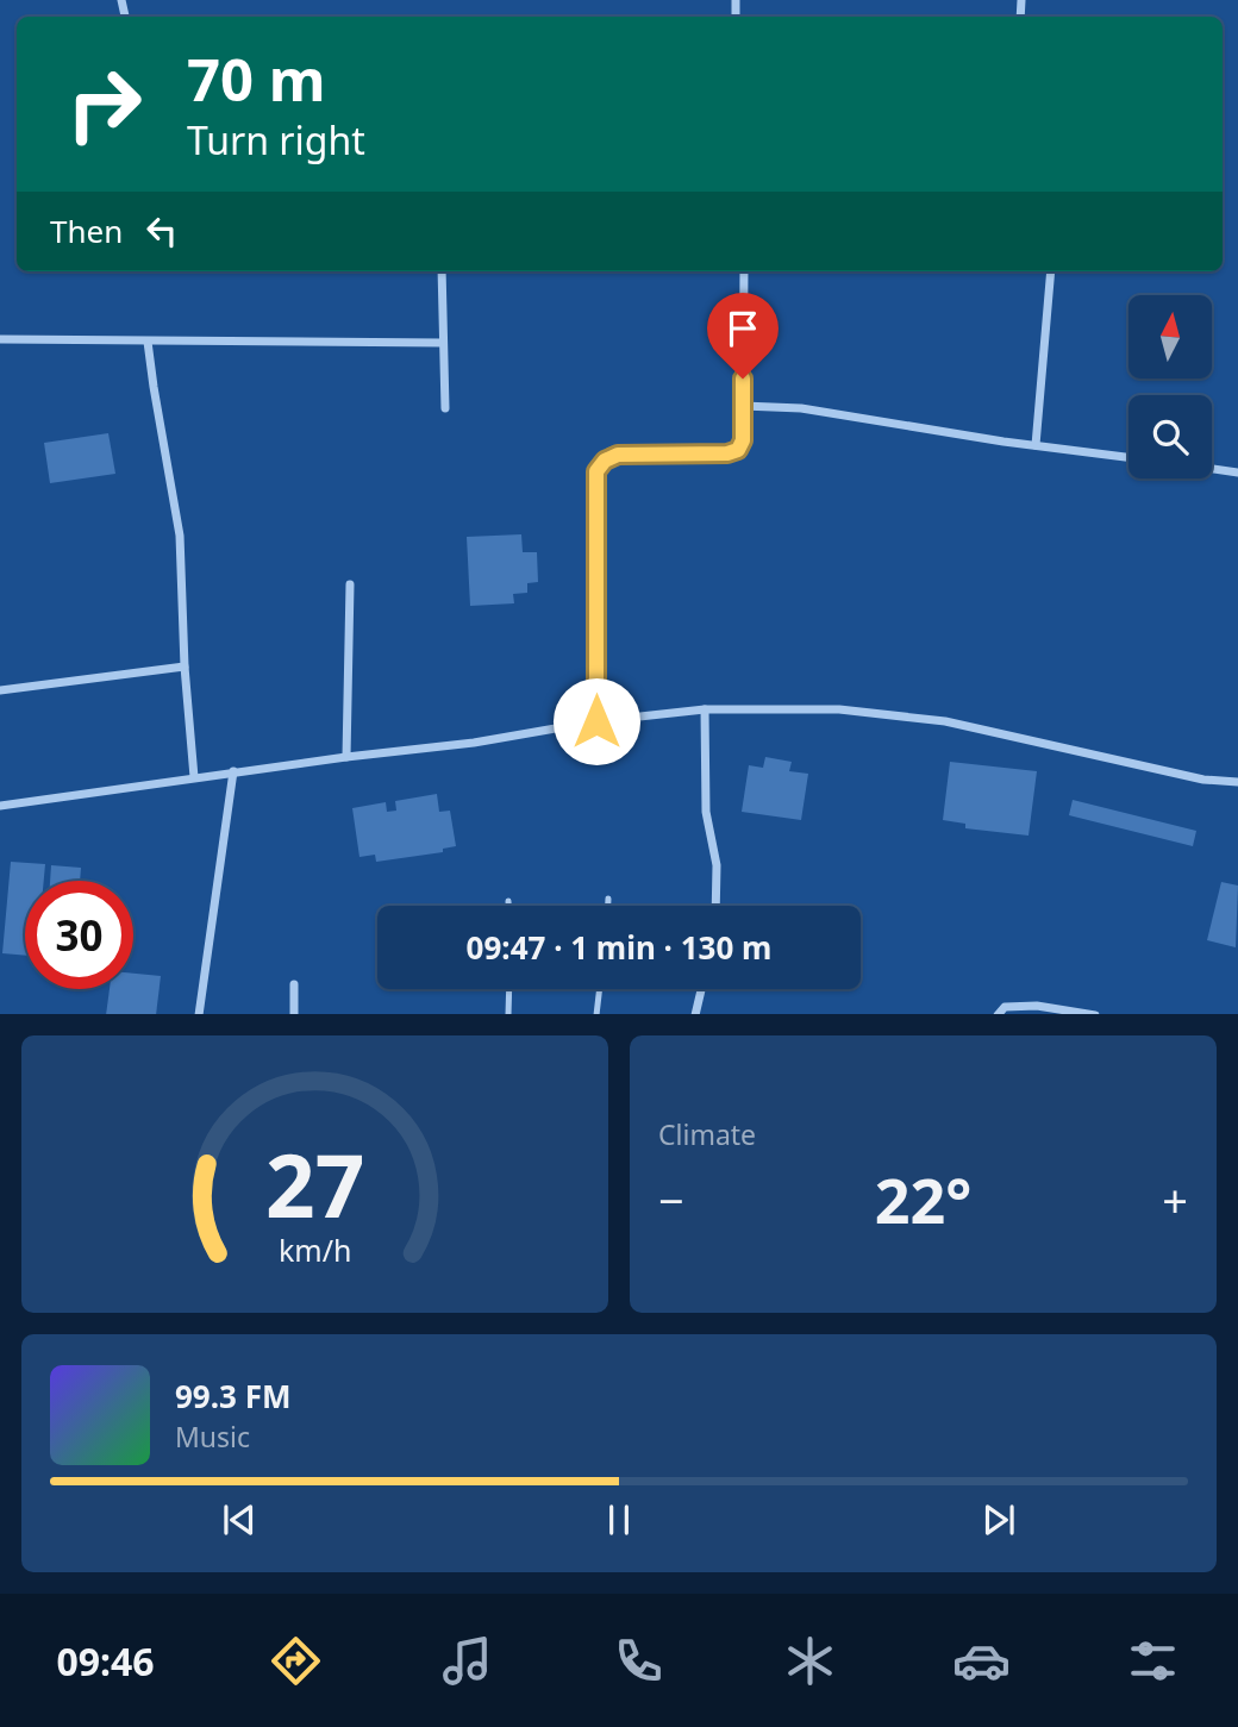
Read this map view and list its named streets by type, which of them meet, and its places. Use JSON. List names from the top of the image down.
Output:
{
  "north": "top",
  "page": {
    "turn": ["70 m", "Turn right"],
    "then": "Then",
    "limit": "30",
    "trip": "09:47 · 1 min · 130 m",
    "tile": "Climate",
    "heat": ["−", "22°", "+"],
    "song": ["99.3 FM", "Music"],
    "tabs": "09:46",
    "gauge": ["27", "km/h"]
  }
}
